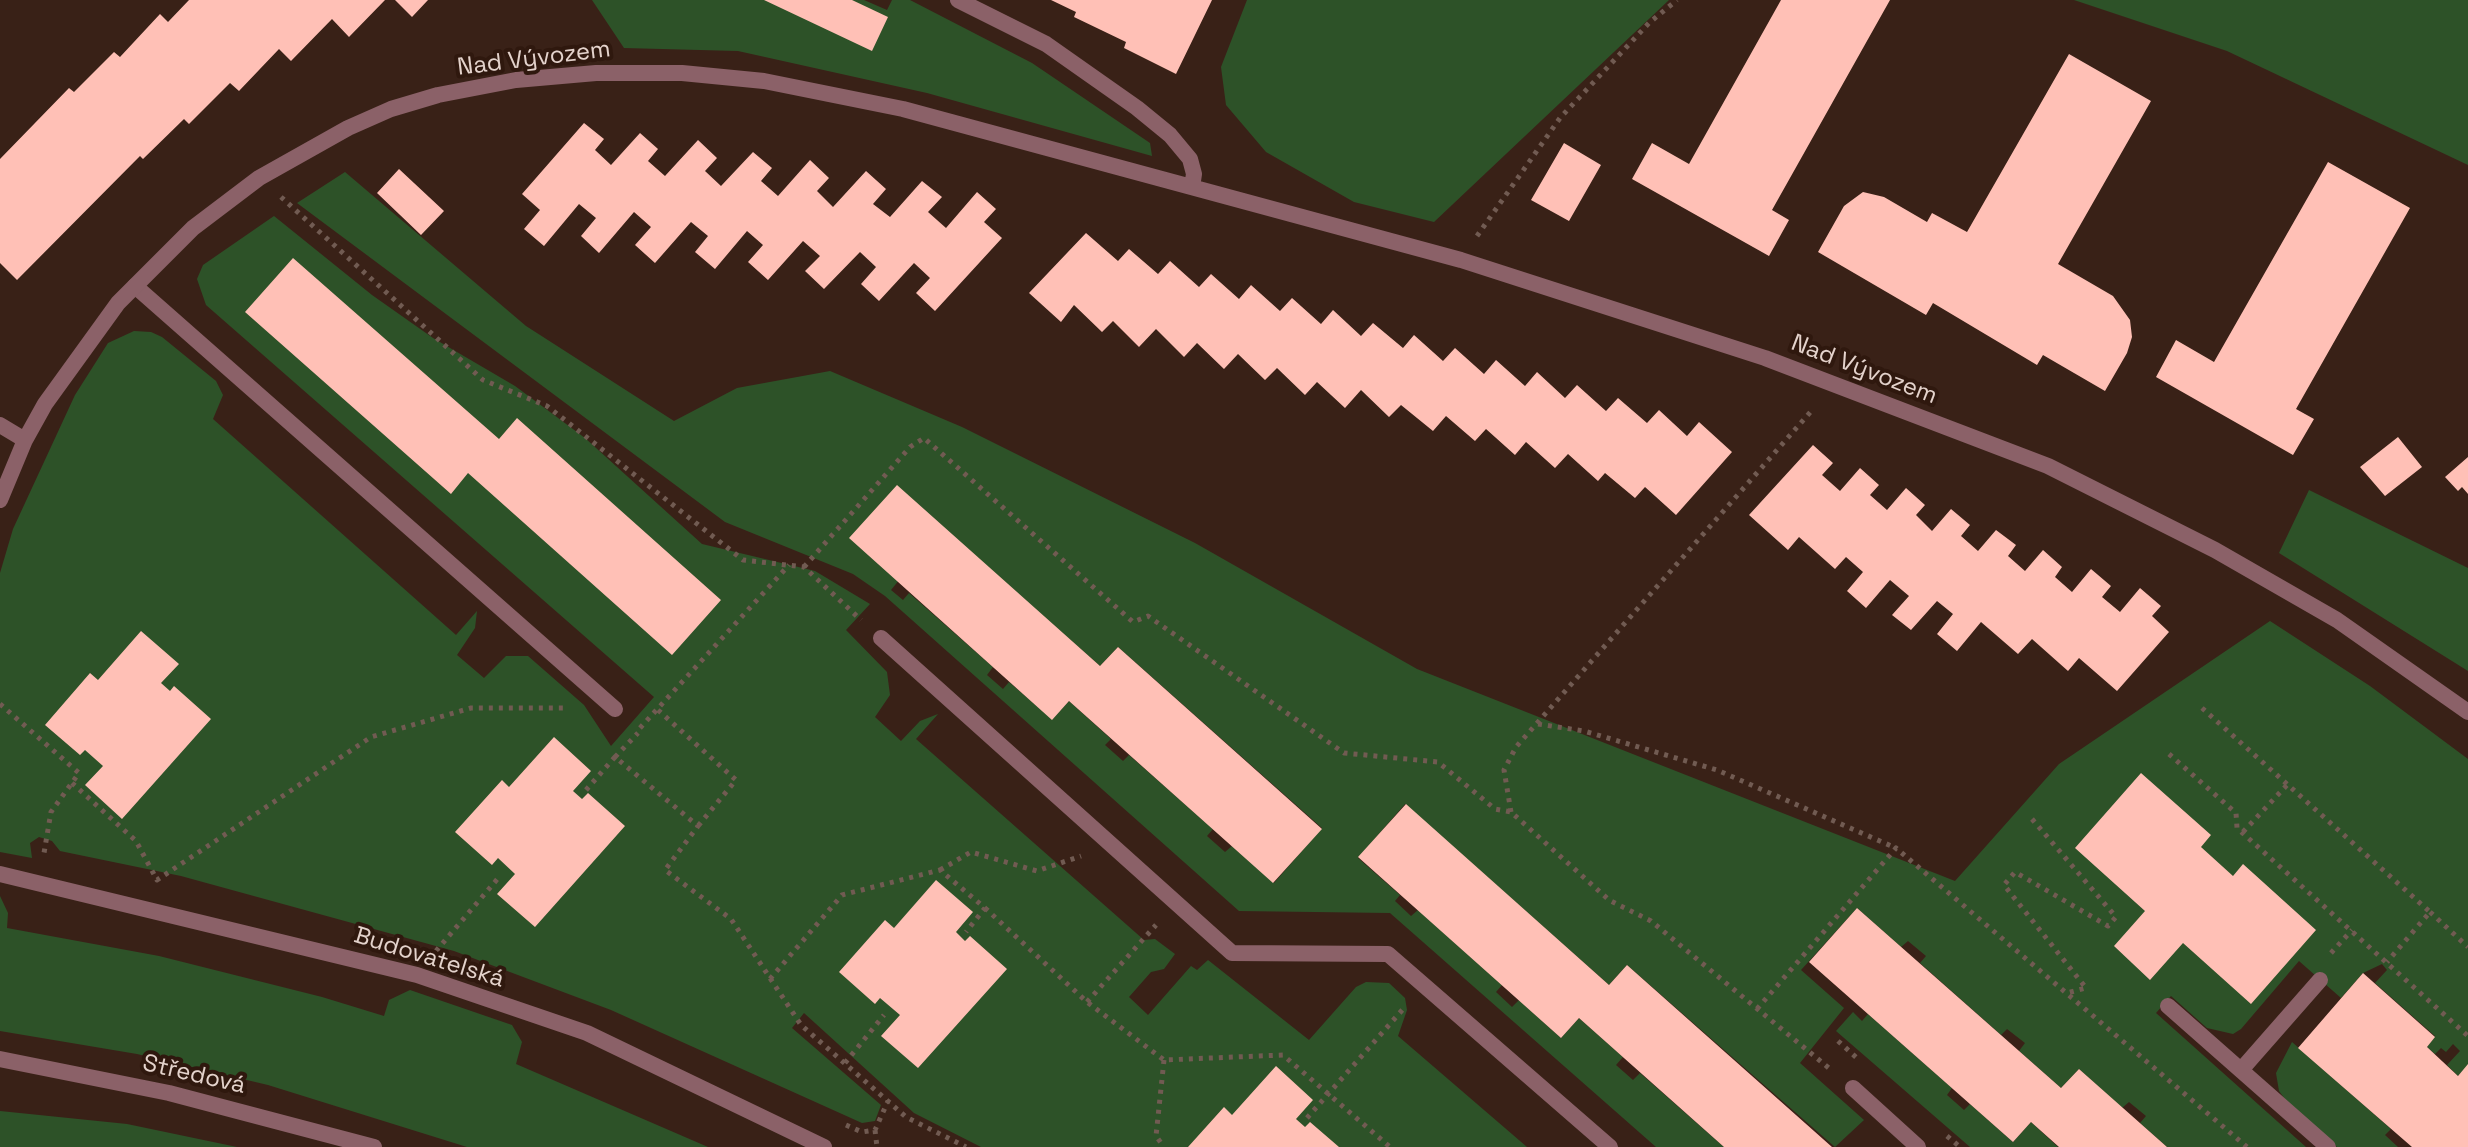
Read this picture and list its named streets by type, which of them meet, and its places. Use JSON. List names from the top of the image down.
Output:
{
  "streets": {
    "street": ["Nad Vývozem", "Budovatelská", "Středová"]
  }
}
